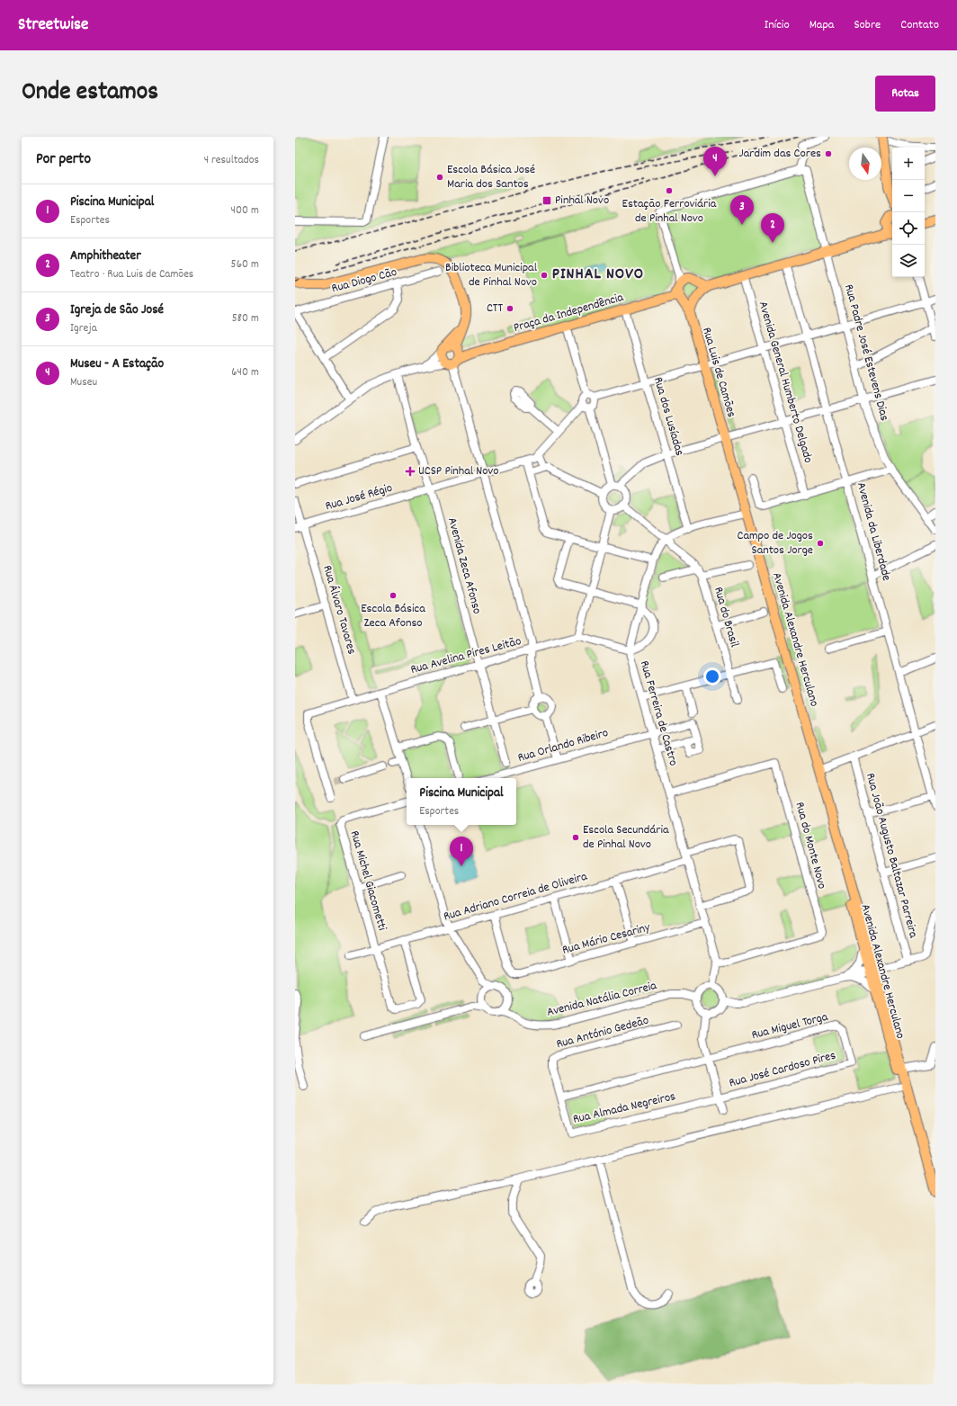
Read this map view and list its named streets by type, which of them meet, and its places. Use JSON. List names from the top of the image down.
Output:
{
  "streets": {
    "main road": ["Praça da Independência", "Rua Luis de Camões", "Avenida Alexandre Herculano"],
    "street": [
      "Rua Diogo Cão",
      "Rua Padre José Estevens Dias",
      "Avenida General Humberto Delgado",
      "Rua dos Lusíadas",
      "Rua José Régio",
      "Avenida da Liberdade",
      "Avenida Zeca Afonso",
      "Rua Álvaro Tavares",
      "Rua do Brasil",
      "Rua Avelina Pires Leitão",
      "Rua Ferreira de Castro",
      "Rua Orlando Ribeiro",
      "Rua do Monte Novo",
      "Rua João Augusto Baltazar Parreira",
      "Rua Michel Giacometti",
      "Rua Adriano Correia de Oliveira",
      "Rua Mário Cesariny",
      "Avenida Natália Correia",
      "Rua Miguel Torga",
      "Rua António Gedeão",
      "Rua José Cardoso Pires",
      "Rua Almada Negreiros"
    ]
  },
  "crossings": [
    ["Praça da Independência", "Rua Luis de Camões"],
    ["Praça da Independência", "Rua dos Lusíadas"],
    ["Rua Padre José Estevens Dias", "Rua Luis de Camões"],
    ["Rua Luis de Camões", "Avenida General Humberto Delgado"],
    ["Rua Luis de Camões", "Avenida da Liberdade"],
    ["Rua Luis de Camões", "Avenida Alexandre Herculano"],
    ["Rua dos Lusíadas", "Rua Ferreira de Castro"],
    ["Rua José Régio", "Avenida Zeca Afonso"],
    ["Rua José Régio", "Rua Álvaro Tavares"],
    ["Avenida Zeca Afonso", "Rua Avelina Pires Leitão"],
    ["Rua Álvaro Tavares", "Rua Avelina Pires Leitão"],
    ["Avenida Alexandre Herculano", "Rua Ferreira de Castro"],
    ["Rua Ferreira de Castro", "Rua Orlando Ribeiro"],
    ["Rua Ferreira de Castro", "Rua do Monte Novo"],
    ["Rua Ferreira de Castro", "Rua Adriano Correia de Oliveira"],
    ["Rua Ferreira de Castro", "Rua Mário Cesariny"],
    ["Rua Ferreira de Castro", "Avenida Natália Correia"],
    ["Rua Michel Giacometti", "Rua Adriano Correia de Oliveira"],
    ["Rua Adriano Correia de Oliveira", "Rua Mário Cesariny"],
    ["Rua Miguel Torga", "Rua António Gedeão"],
    ["Rua Miguel Torga", "Rua José Cardoso Pires"],
    ["Rua Miguel Torga", "Rua Almada Negreiros"],
    ["Rua António Gedeão", "Rua Almada Negreiros"],
    ["Rua José Cardoso Pires", "Rua Almada Negreiros"]
  ],
  "districts": ["PINHAL NOVO"],
  "places": {
    "other": [
      "Jardim das Cores",
      "Escola Básica José Maria dos Santos",
      "Estação Ferroviária de Pinhal Novo",
      "Biblioteca Municipal de Pinhal Novo",
      "CTT",
      "Campo de Jogos Santos Jorge",
      "Escola Básica Zeca Afonso",
      "Escola Secundária de Pinhal Novo"
    ],
    "transit": ["Pinhal Novo"],
    "health": ["UCSP Pinhal Novo"]
  },
  "north": "bottom",
  "page": {
    "header": "Streetwise",
    "nav": [
      "Início",
      "Mapa",
      "Sobre",
      "Contato"
    ],
    "title": "Onde estamos",
    "buttons": "Rotas",
    "heading": ["Por perto", "4 resultados"],
    "pins": [
      "4",
      "3",
      "2",
      "1"
    ],
    "map_buttons": ["+", "−"],
    "list": [
      {
        "mark": "1",
        "name": "Piscina Municipal",
        "note": "Esportes",
        "value": "400 m"
      },
      {
        "mark": "2",
        "name": "Amphitheater",
        "note": "Teatro · Rua Luis de Camões",
        "value": "560 m"
      },
      {
        "mark": "3",
        "name": "Igreja de São José",
        "note": "Igreja",
        "value": "580 m"
      },
      {
        "mark": "4",
        "name": "Museu - A Estação",
        "note": "Museu",
        "value": "640 m"
      }
    ],
    "popup": ["Piscina Municipal", "Esportes"]
  }
}
